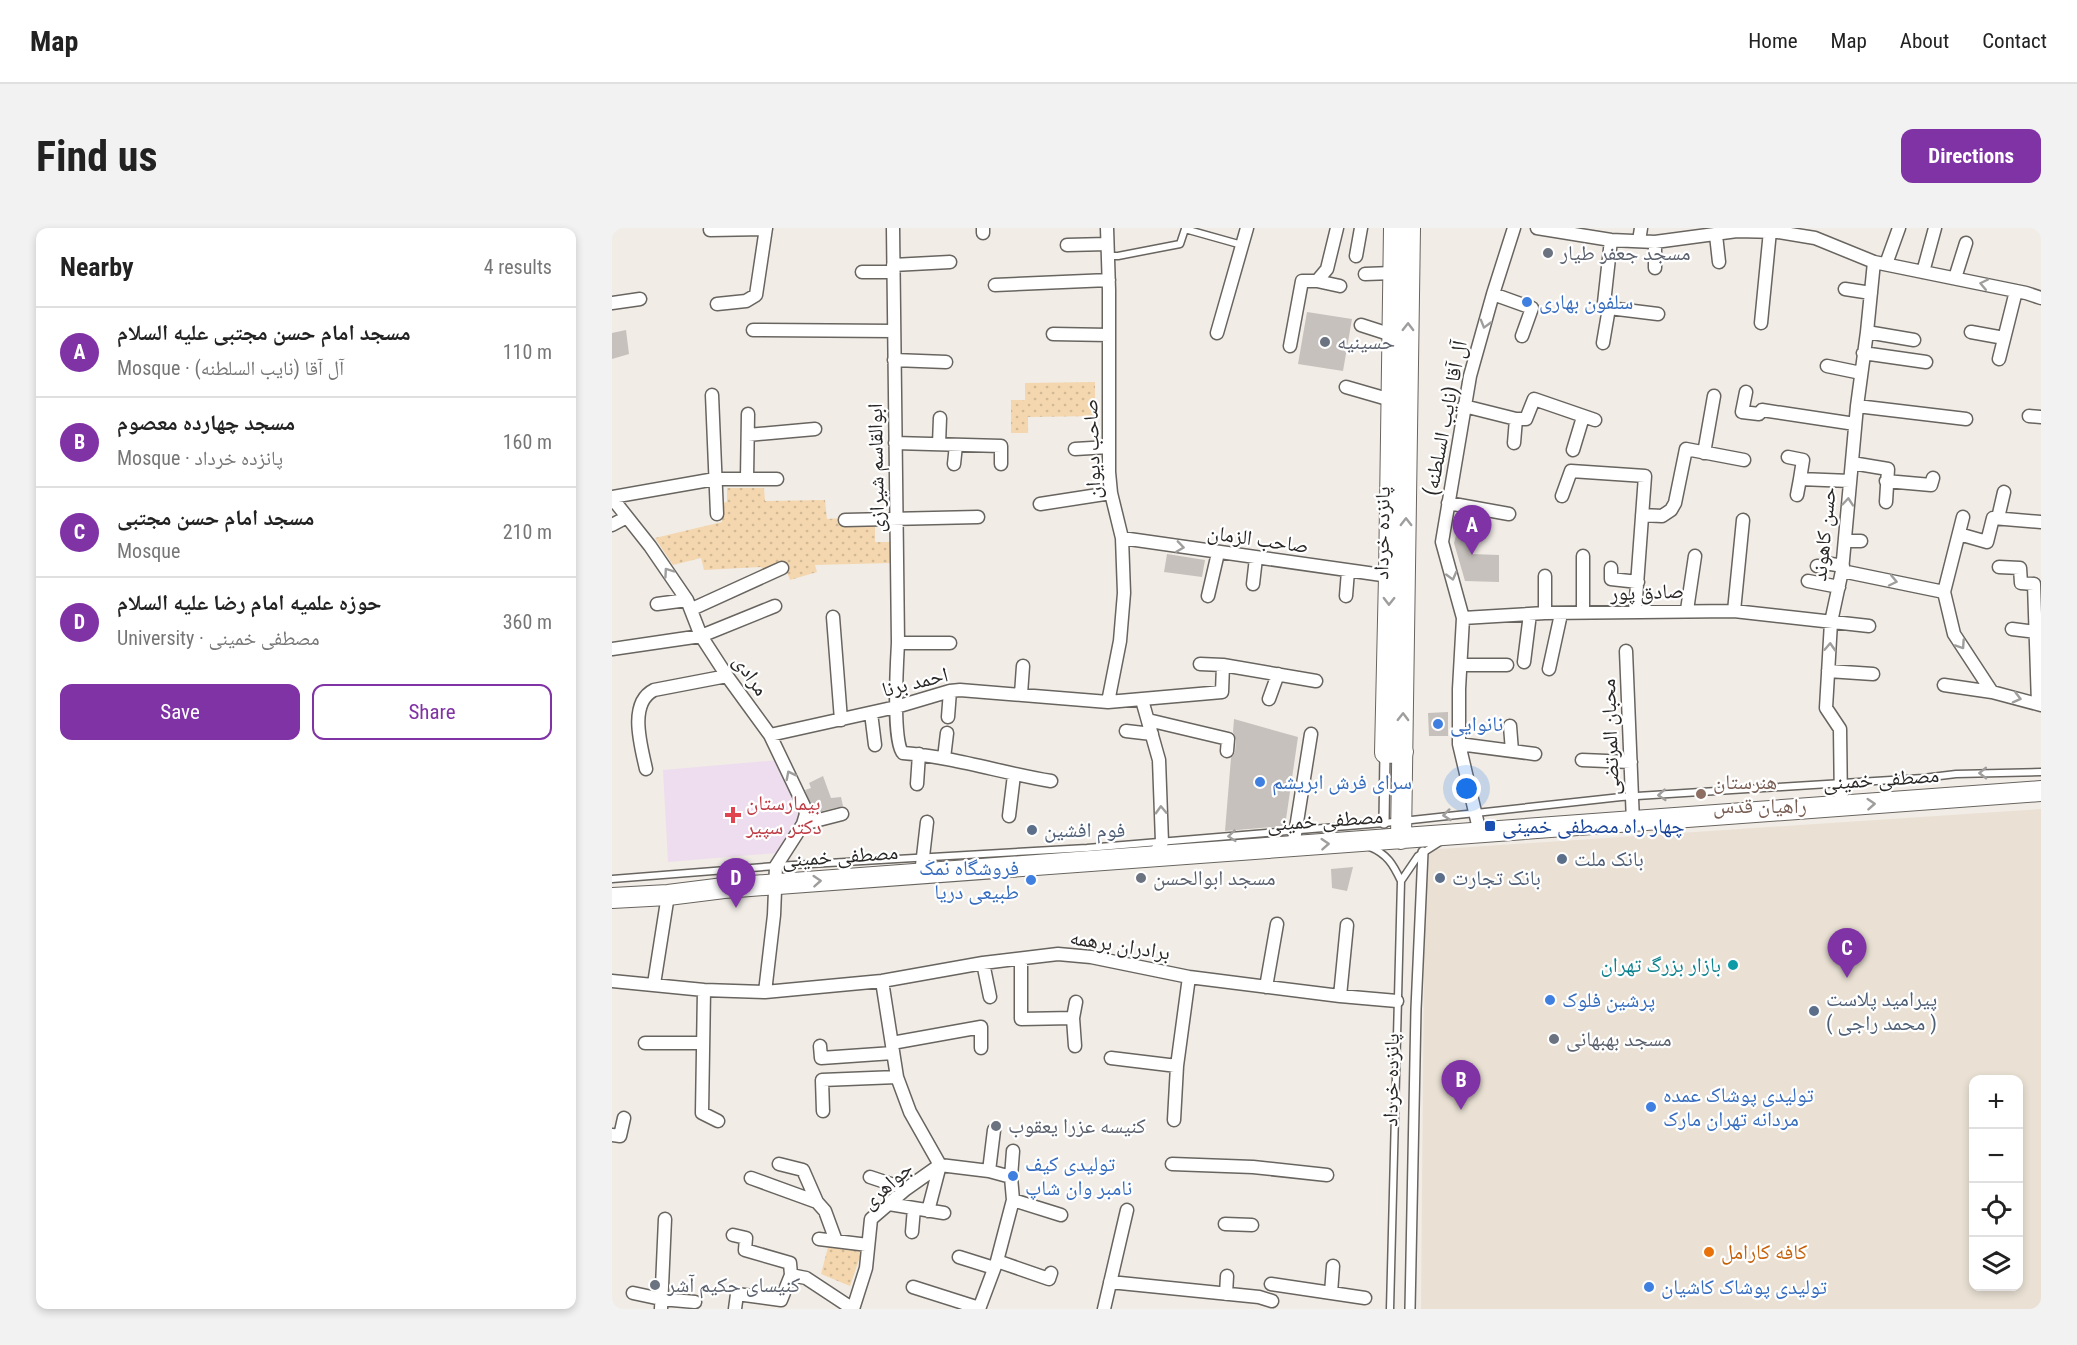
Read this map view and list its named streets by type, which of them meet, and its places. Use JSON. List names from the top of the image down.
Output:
{
  "streets": {
    "main road": ["پانزده خرداد", "مصطفی خمینی"],
    "street": [
      "آل آقا (نایب السلطنه)",
      "صاحب دیوان",
      "ابوالقاسم شیرازی",
      "حسن کاهوند",
      "صاحب الزمان",
      "صادق پور",
      "مرادی",
      "احمد برنا",
      "محبان المرتضی",
      "برادران برهمه",
      "جواهری"
    ]
  },
  "crossings": [
    ["آل آقا (نایب السلطنه)", "صادق پور"],
    ["آل آقا (نایب السلطنه)", "مصطفی خمینی"],
    ["صاحب دیوان", "صاحب الزمان"],
    ["صاحب دیوان", "احمد برنا"],
    ["ابوالقاسم شیرازی", "احمد برنا"],
    ["پانزده خرداد", "صاحب الزمان"],
    ["پانزده خرداد", "مصطفی خمینی"],
    ["پانزده خرداد", "برادران برهمه"],
    ["حسن کاهوند", "صادق پور"],
    ["حسن کاهوند", "مصطفی خمینی"],
    ["مرادی", "احمد برنا"],
    ["محبان المرتضی", "مصطفی خمینی"]
  ],
  "one_way": ["آل آقا (نایب السلطنه)", "صاحب الزمان"],
  "places": {
    "other": [
      "مسجد جعفر طیار",
      "سلفون بهاری",
      "حسینیه",
      "نانوایی",
      "سرای فرش ابریشم",
      "هنرستان راهیان قدس",
      "فوم افشین",
      "بانک ملت",
      "مسجد ابوالحسن",
      "بانک تجارت",
      "فروشگاه نمک طبیعی دریا",
      "بازار بزرگ تهران",
      "پرشین فلوک",
      "پیرامید پلاست ( محمد راجی )",
      "مسجد بهبهانی",
      "تولیدی پوشاک عمده مردانه تهران مارک",
      "کنیسه عزرا یعقوب",
      "تولیدی کیف نامبر وان شاپ",
      "کافه کارامل",
      "کنیسای حکیم آشر",
      "تولیدی پوشاک کاشیان"
    ],
    "health": ["بیمارستان دکتر سپیر"],
    "transit": ["چهار راه مصطفی خمینی"]
  },
  "page": {
    "header": "Map",
    "nav": [
      "Home",
      "Map",
      "About",
      "Contact"
    ],
    "buttons": [
      "Directions",
      ["Save", "Share"]
    ],
    "title": "Find us",
    "heading": ["Nearby", "4 results"],
    "list": [
      {
        "mark": "A",
        "name": "مسجد امام حسن مجتبی علیه السلام",
        "note": "Mosque · آل آقا (نایب السلطنه)",
        "value": "110 m"
      },
      {
        "mark": "B",
        "name": "مسجد چهارده معصوم",
        "note": "Mosque · پانزده خرداد",
        "value": "160 m"
      },
      {
        "mark": "C",
        "name": "مسجد امام حسن مجتبی",
        "note": "Mosque",
        "value": "210 m"
      },
      {
        "mark": "D",
        "name": "حوزه علمیه امام رضا علیه السلام",
        "note": "University · مصطفی خمینی",
        "value": "360 m"
      }
    ],
    "pins": [
      "A",
      "D",
      "C",
      "B"
    ],
    "map_buttons": ["+", "−"]
  }
}
